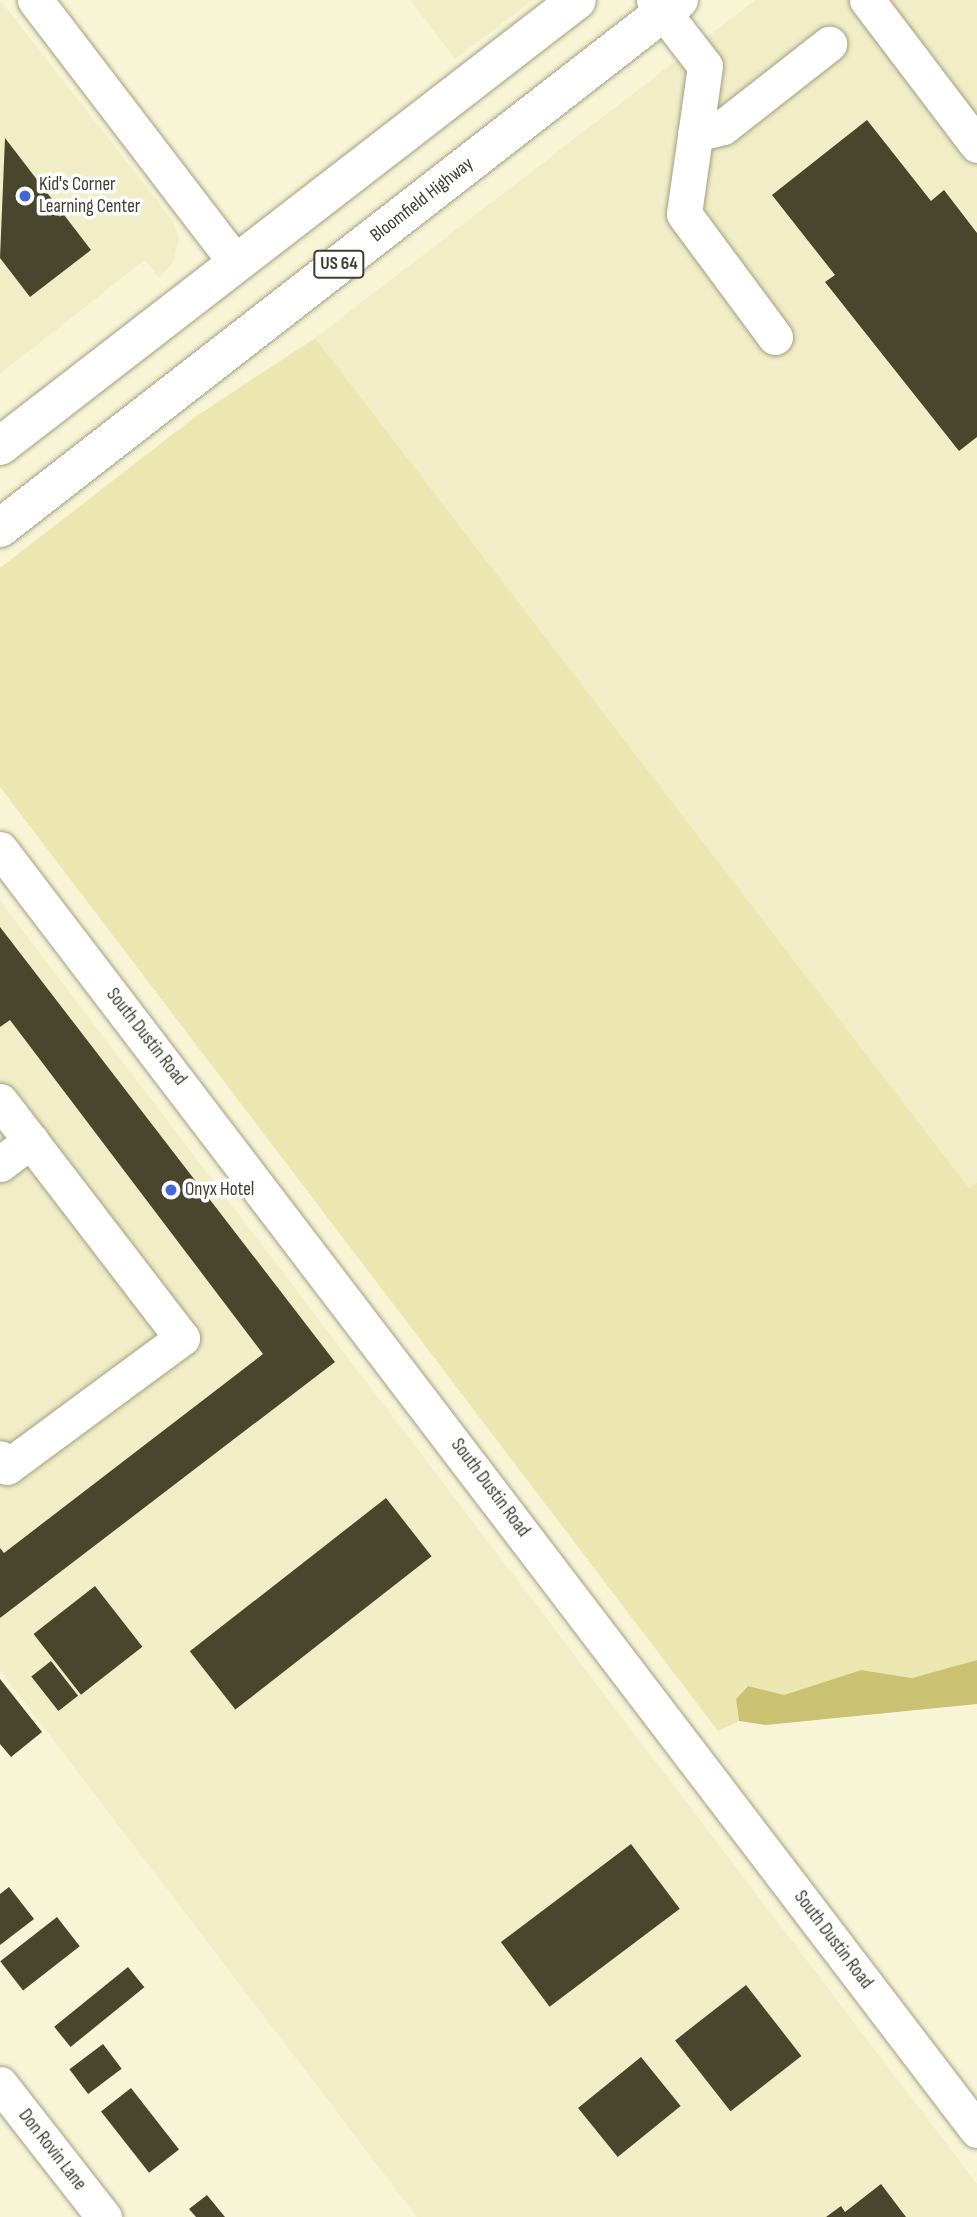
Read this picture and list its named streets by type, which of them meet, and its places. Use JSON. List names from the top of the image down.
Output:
{
  "streets": {
    "highway": ["Bloomfield Highway", "US 64"],
    "street": ["South Dustin Road", "Don Rovin Lane"]
  },
  "places": ["Kid's Corner Learning Center", "Onyx Hotel"]
}
